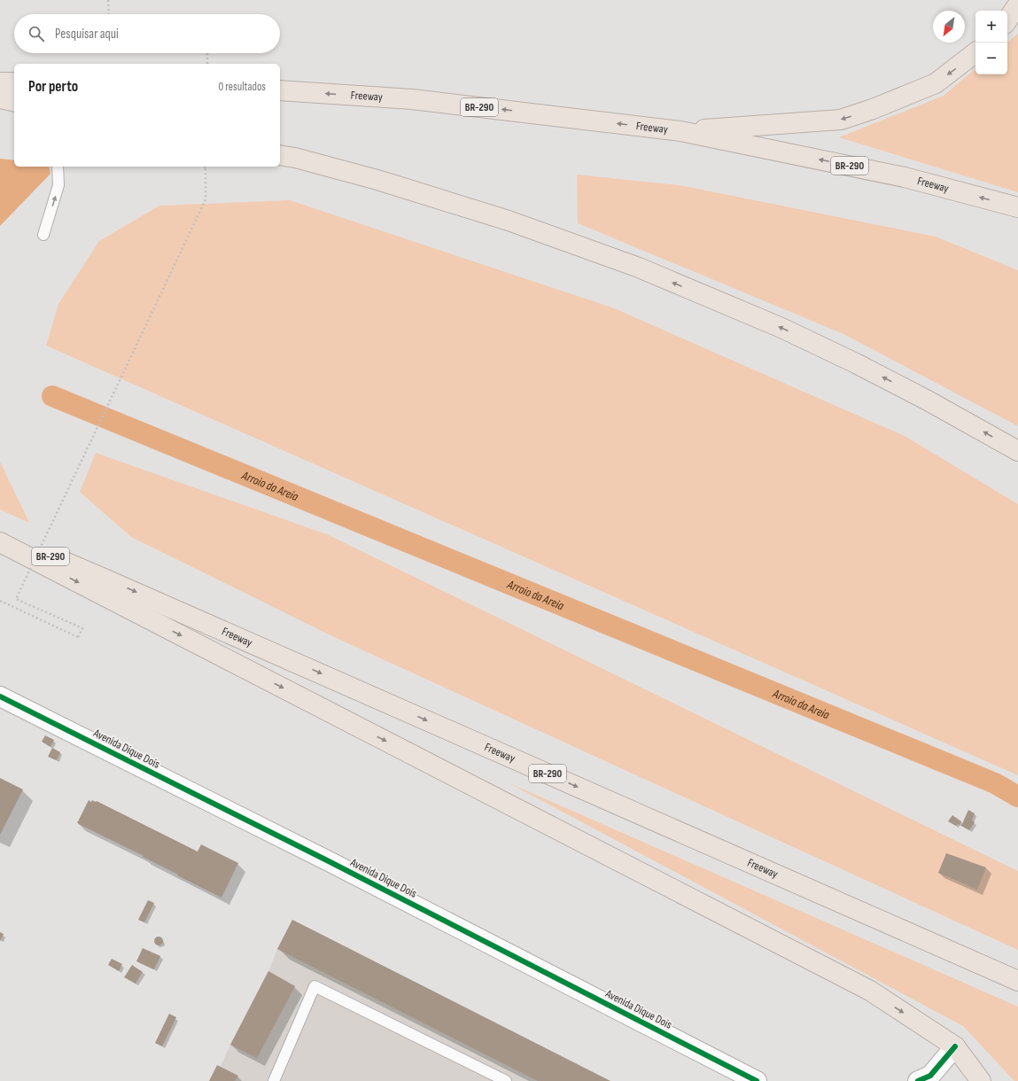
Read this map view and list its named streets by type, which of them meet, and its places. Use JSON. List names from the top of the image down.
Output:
{
  "streets": {
    "highway": ["Freeway", "BR-290"],
    "street": ["Avenida Dique Dois"]
  },
  "water": ["Arroio da Areia"],
  "north": "bottom left",
  "page": {
    "map_buttons": ["+", "−"],
    "search": "Pesquisar aqui",
    "heading": ["Por perto", "0 resultados"]
  }
}
